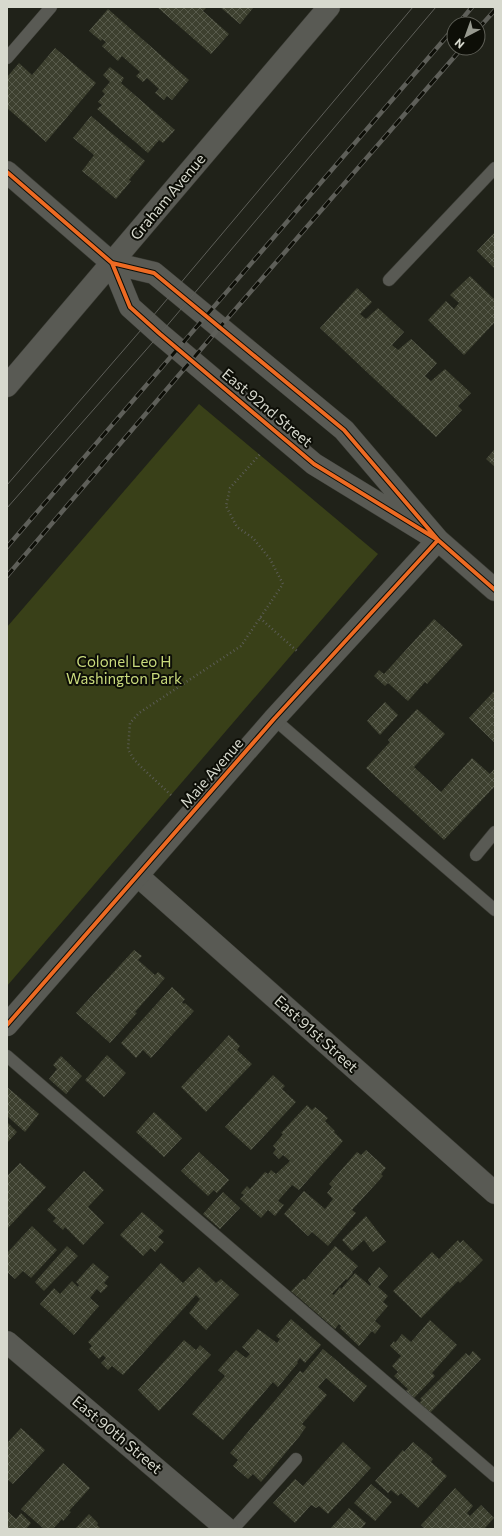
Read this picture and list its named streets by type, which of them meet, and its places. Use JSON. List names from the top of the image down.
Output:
{
  "streets": {
    "street": [
      "Graham Avenue",
      "East 92nd Street",
      "Maie Avenue",
      "East 91st Street",
      "East 90th Street"
    ]
  },
  "crossings": [
    ["Graham Avenue", "East 92nd Street"],
    ["East 92nd Street", "Maie Avenue"],
    ["Maie Avenue", "East 91st Street"]
  ],
  "parks": ["Colonel Leo H Washington Park"],
  "north": "bottom left"
}
